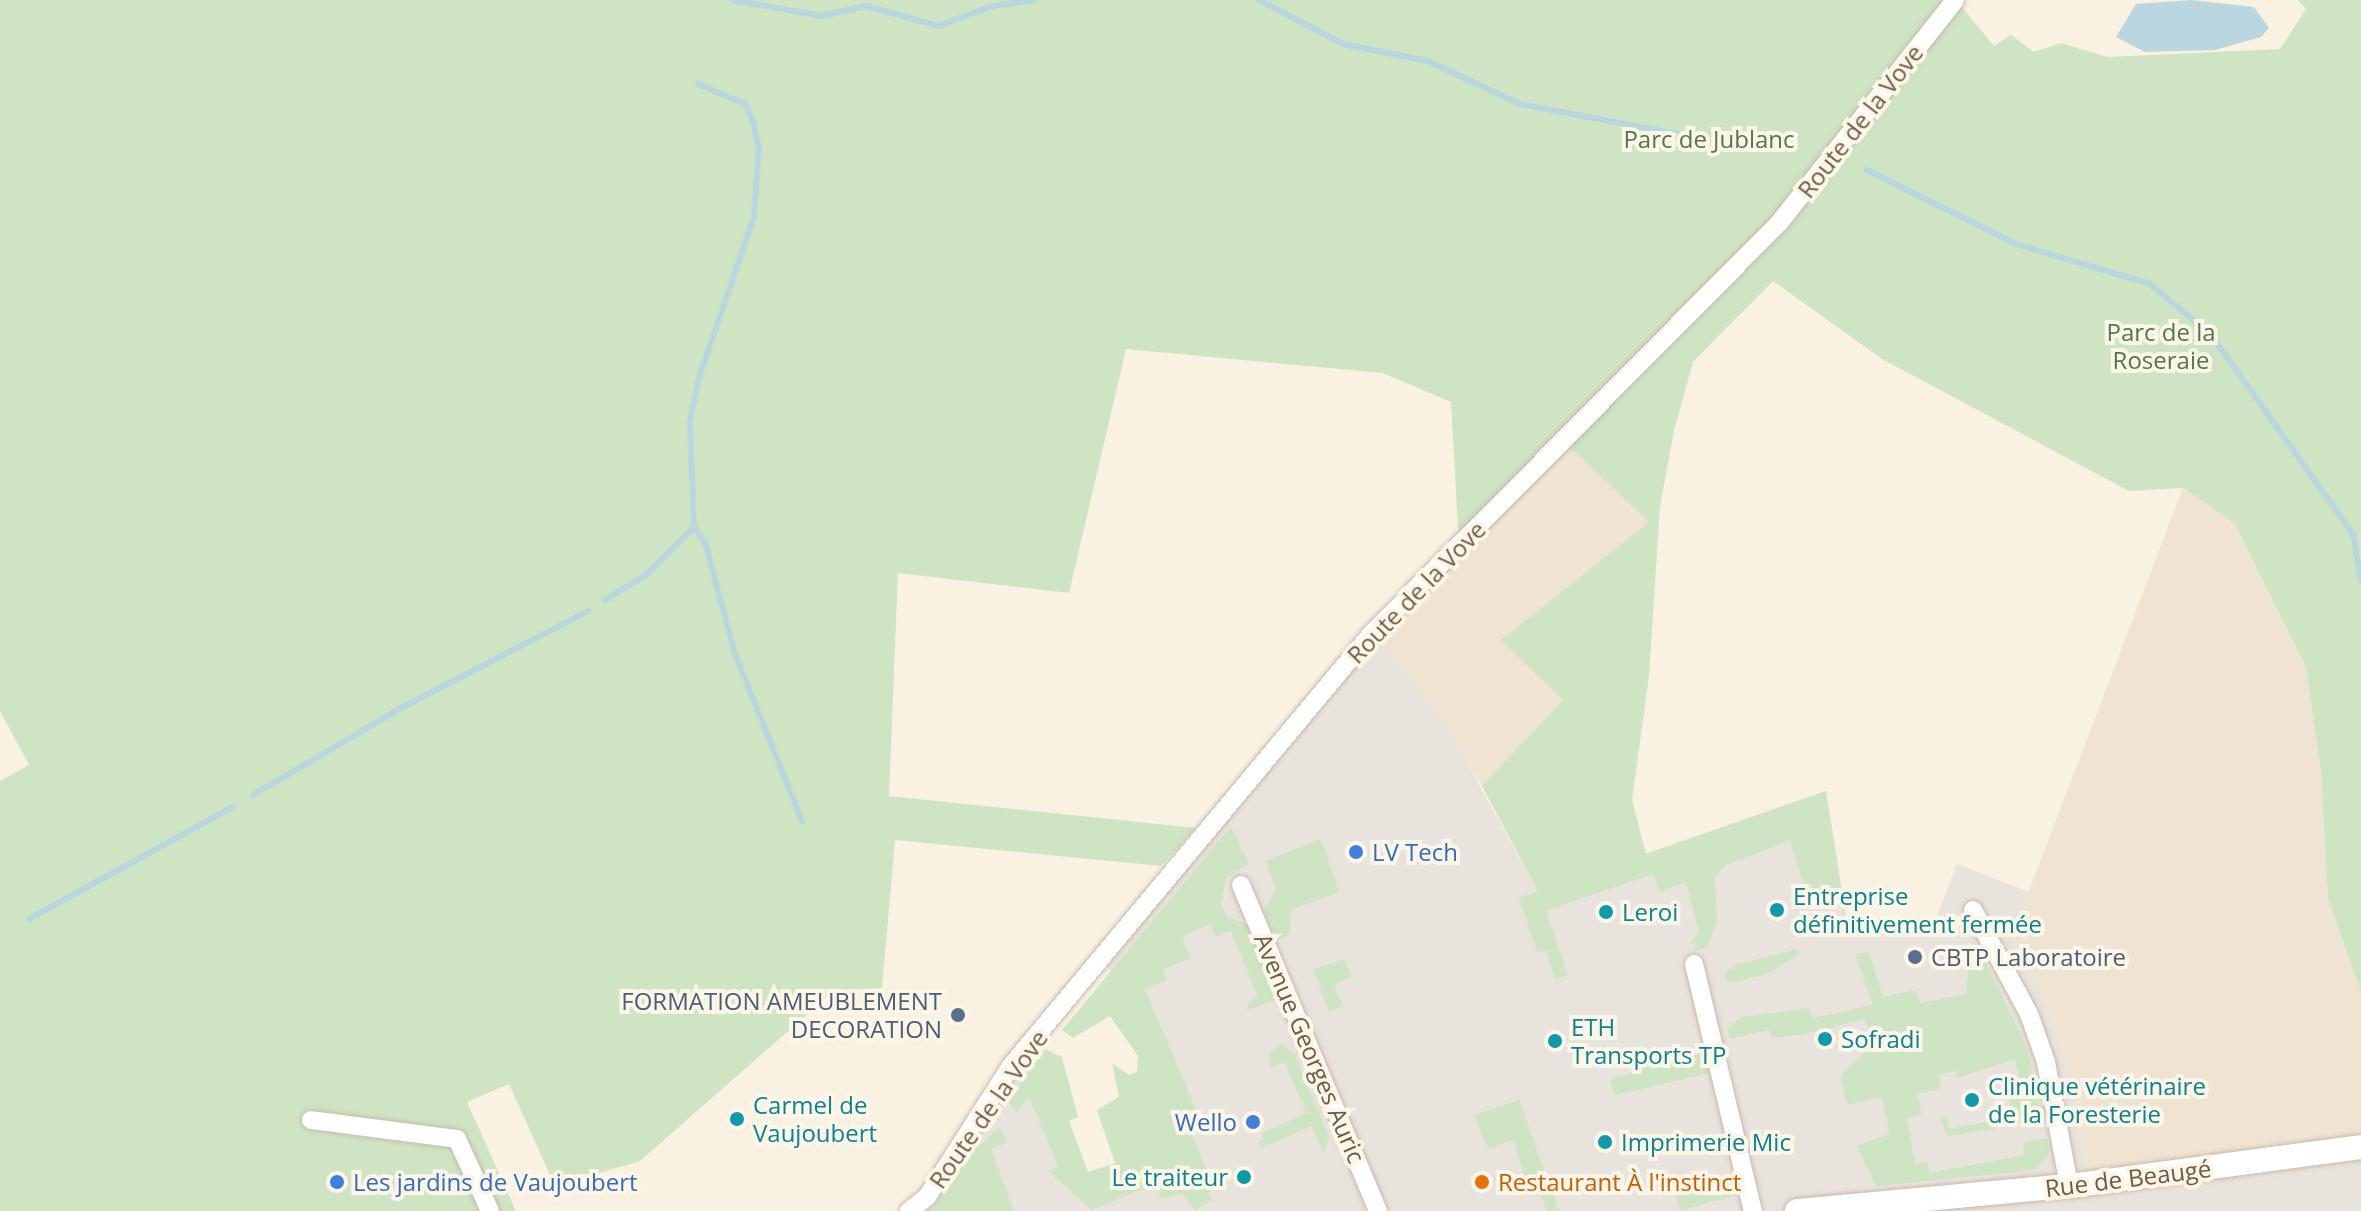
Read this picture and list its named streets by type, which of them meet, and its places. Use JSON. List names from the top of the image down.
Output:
{
  "streets": {
    "street": ["Route de la Vove", "Avenue Georges Auric", "Rue de Beaugé"]
  },
  "parks": ["Parc de Jublanc", "Parc de la Roseraie"],
  "places": [
    "LV Tech",
    "Entreprise définitivement fermée",
    "Leroi",
    "CBTP Laboratoire",
    "FORMATION AMEUBLEMENT DECORATION",
    "Sofradi",
    "ETH Transports TP",
    "Clinique vétérinaire de la Foresterie",
    "Carmel de Vaujoubert",
    "Wello",
    "Imprimerie Mic",
    "Le traiteur",
    "Les jardins de Vaujoubert",
    "Restaurant À l'instinct"
  ]
}
